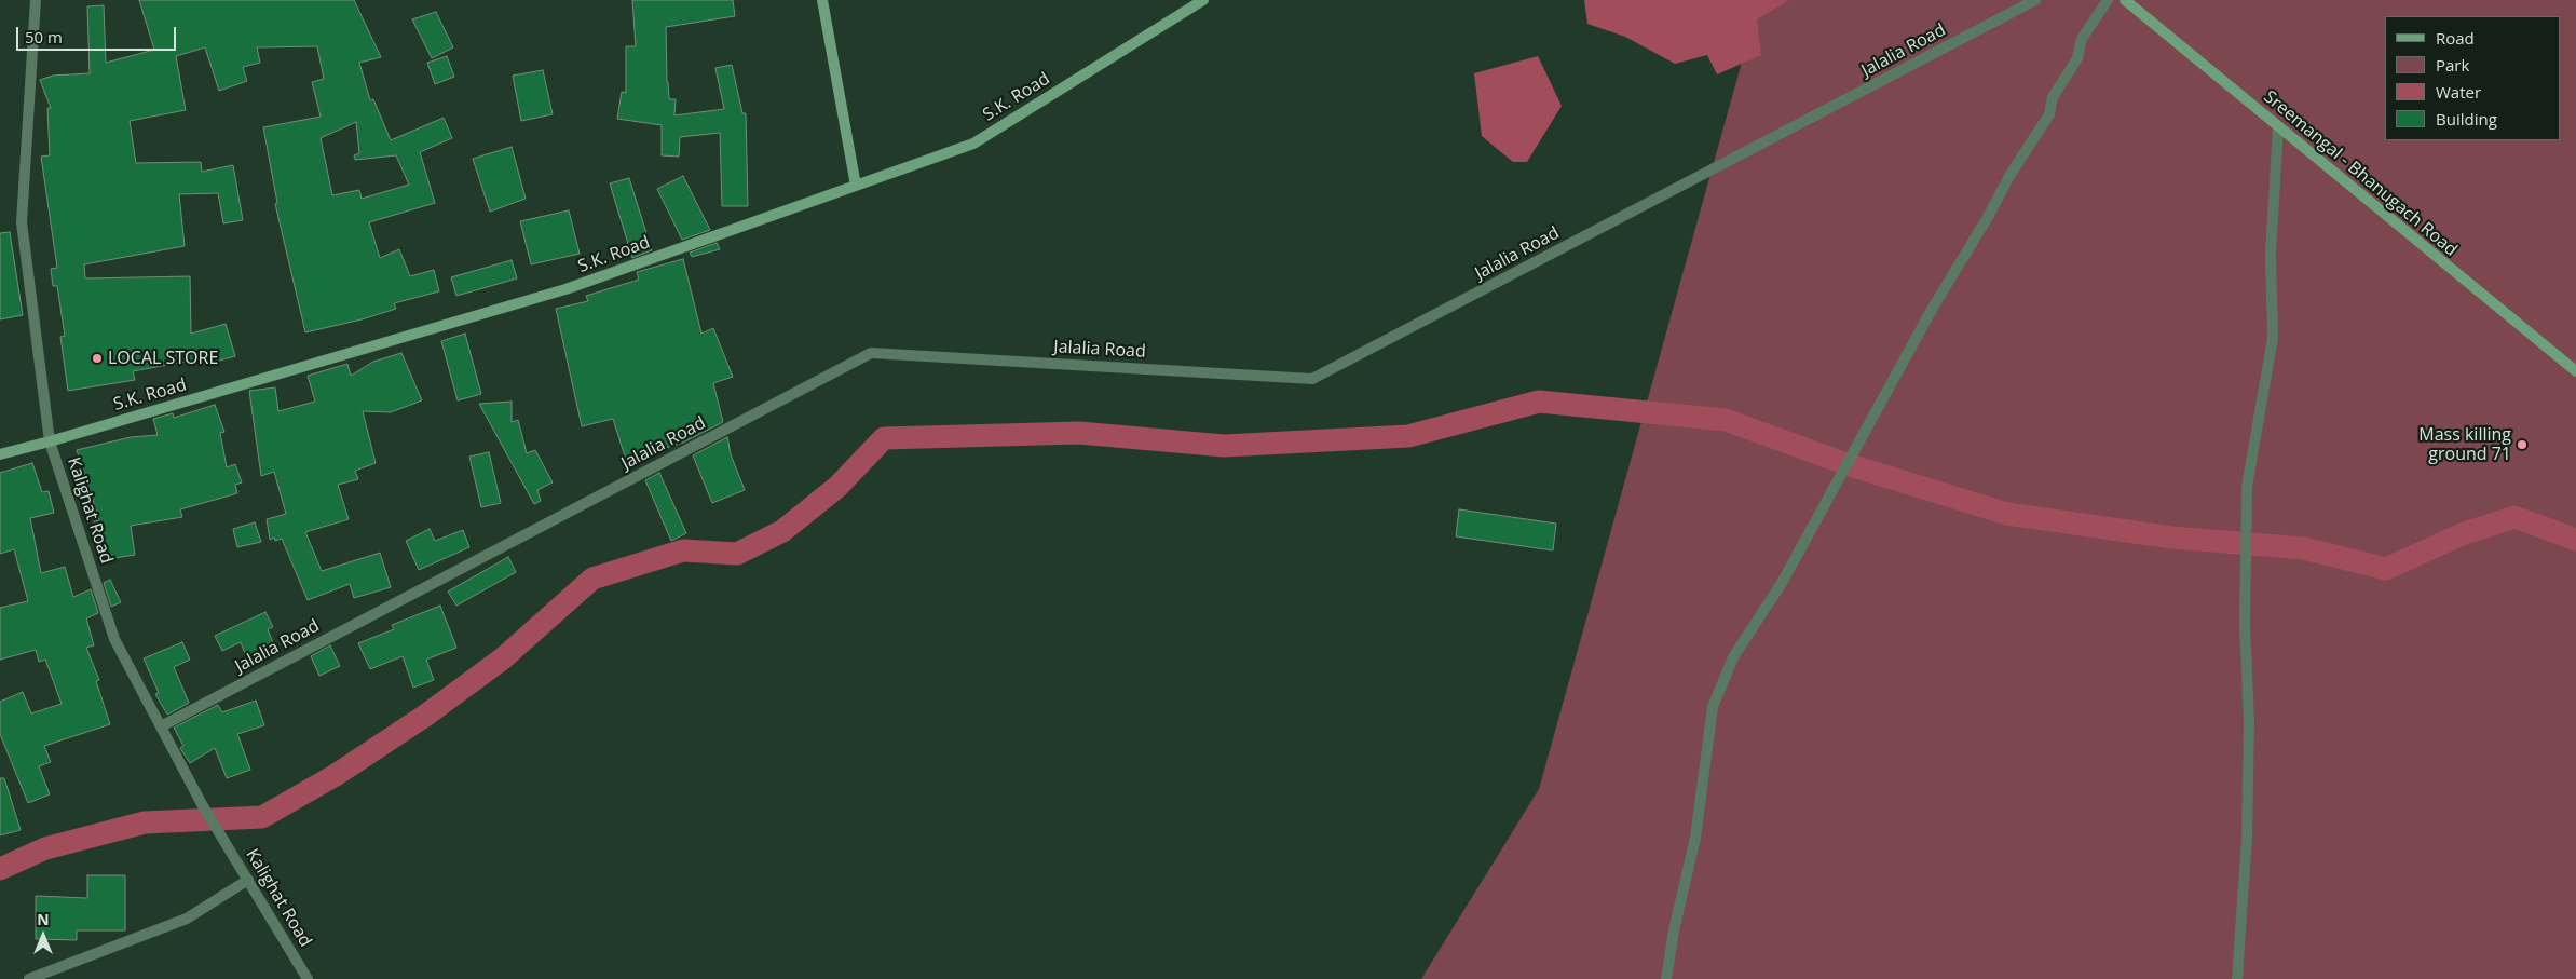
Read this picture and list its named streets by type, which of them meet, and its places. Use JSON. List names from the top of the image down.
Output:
{
  "streets": {
    "main road": ["S.K. Road", "Sreemangal - Bhanugach Road"],
    "street": ["Jalalia Road", "Kalighat Road"]
  },
  "crossings": [
    ["Jalalia Road", "Kalighat Road"],
    ["S.K. Road", "Kalighat Road"]
  ],
  "places": ["LOCAL STORE", "Mass killing ground 71"],
  "legend": [
    "Road",
    "Park",
    "Water",
    "Building"
  ],
  "scale_bar": "50 m",
  "north": "top"
}
